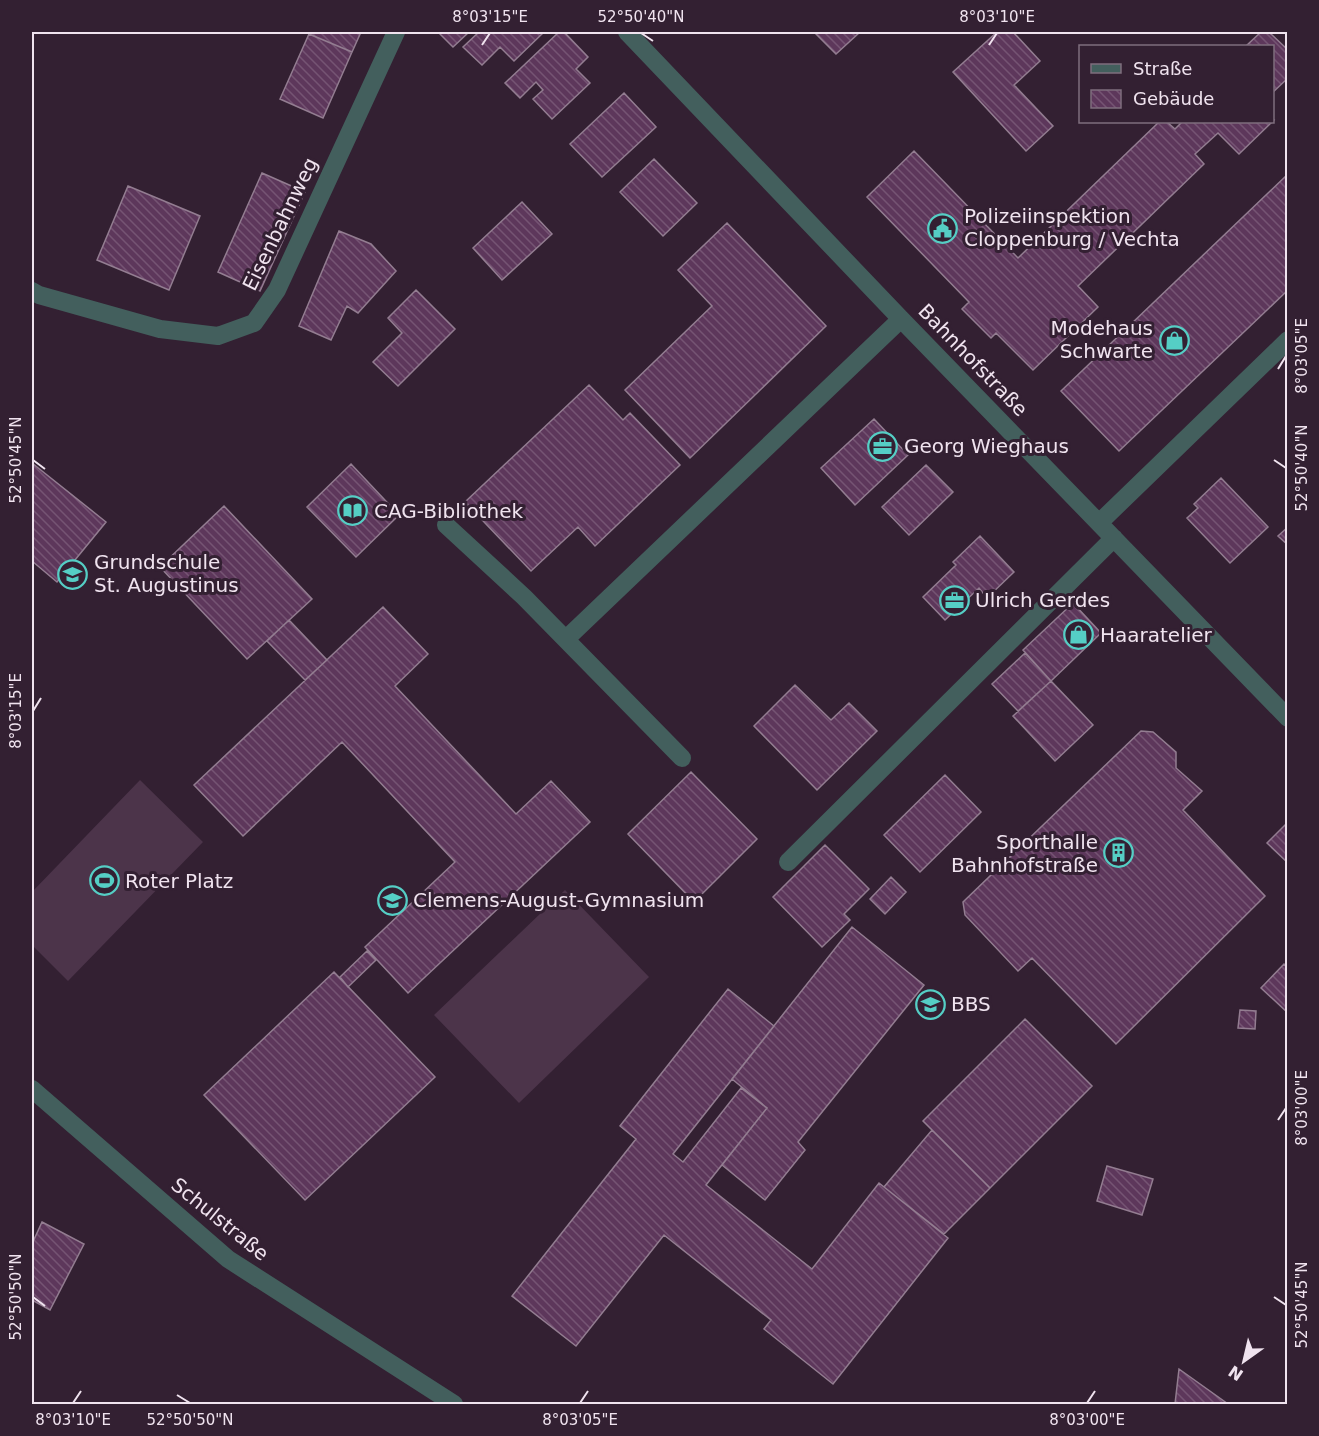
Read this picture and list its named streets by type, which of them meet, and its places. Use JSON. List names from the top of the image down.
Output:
{
  "streets": {
    "street": ["Eisenbahnweg", "Bahnhofstraße", "Schulstraße"]
  },
  "places": {
    "public building": ["Polizeiinspektion Cloppenburg / Vechta"],
    "shop": ["Modehaus Schwarte", "Haaratelier"],
    "office": ["Georg Wieghaus", "Ulrich Gerdes"],
    "library": ["CAG-Bibliothek"],
    "school or university": ["Grundschule St. Augustinus", "Clemens-August-Gymnasium", "BBS"],
    "building": ["Sporthalle Bahnhofstraße"],
    "sports": ["Roter Platz"]
  },
  "legend": ["Straße", "Gebäude"],
  "north": "bottom left",
  "coordinates": [
    "8°03'15\"E",
    "52°50'40\"N",
    "8°03'10\"E",
    "8°03'05\"E",
    "52°50'45\"N",
    "8°03'00\"E",
    "52°50'50\"N"
  ]
}
